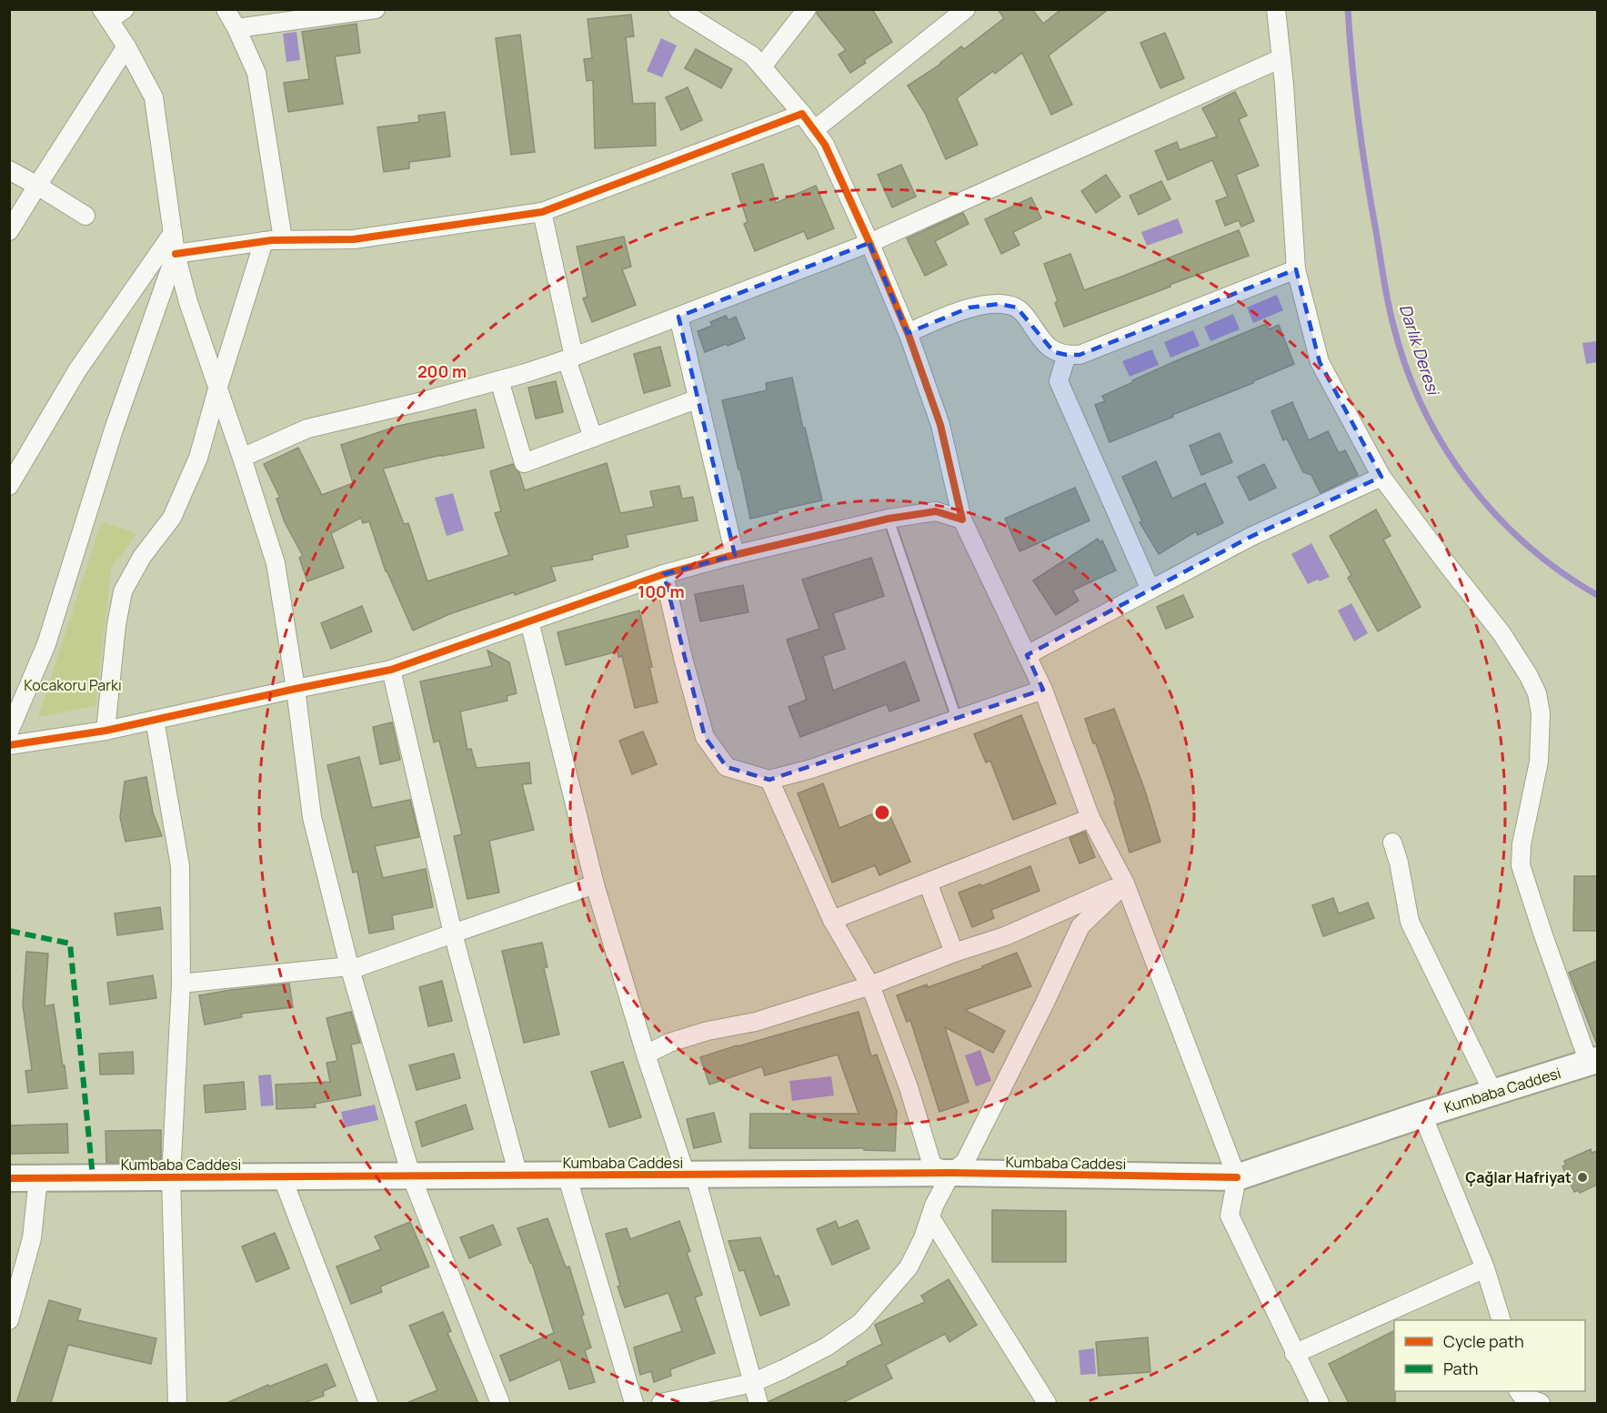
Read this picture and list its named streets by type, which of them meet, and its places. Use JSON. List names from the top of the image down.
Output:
{
  "streets": {
    "street": ["Kumbaba Caddesi"]
  },
  "water": ["Darlık Deresi"],
  "parks": ["Kocakoru Parkı"],
  "places": ["Çağlar Hafriyat"],
  "legend": ["Cycle path", "Path"],
  "rings": ["200 m", "100 m"]
}
